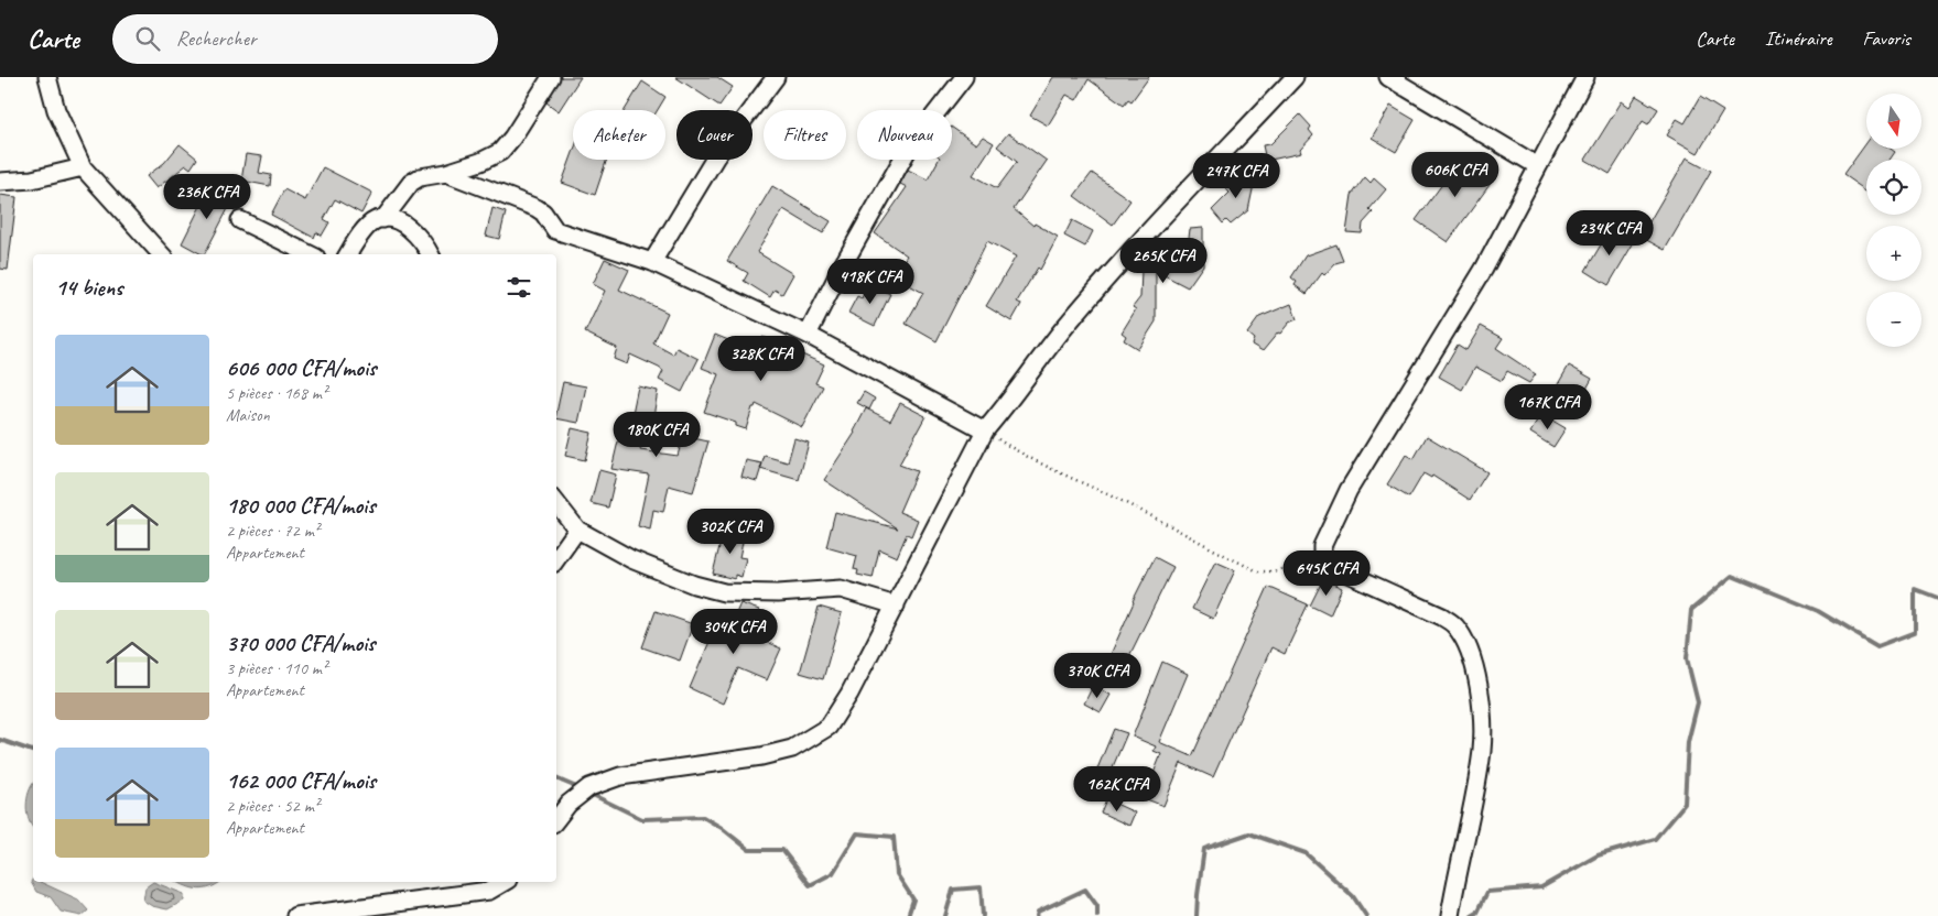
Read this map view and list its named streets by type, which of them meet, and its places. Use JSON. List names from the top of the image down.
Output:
{
  "north": "bottom",
  "page": {
    "header": "Carte",
    "search": "Rechercher",
    "nav": ["Carte", "Itinéraire", "Favoris"],
    "map_buttons": ["+", "−"],
    "chip": [
      "Acheter",
      "Louer",
      "Filtres",
      "Nouveau"
    ],
    "price": [
      "606K CFA",
      "247K CFA",
      "236K CFA",
      "234K CFA",
      "265K CFA",
      "418K CFA",
      "328K CFA",
      "167K CFA",
      "180K CFA",
      "302K CFA",
      "645K CFA",
      "304K CFA",
      "370K CFA",
      "162K CFA"
    ],
    "heading": "14 biens",
    "list": [
      {
        "name": "606 000 CFA/mois",
        "note": "5 pièces · 168 m² · Maison"
      },
      {
        "name": "180 000 CFA/mois",
        "note": "2 pièces · 72 m² · Appartement"
      },
      {
        "name": "370 000 CFA/mois",
        "note": "3 pièces · 110 m² · Appartement"
      },
      {
        "name": "162 000 CFA/mois",
        "note": "2 pièces · 52 m² · Appartement"
      }
    ]
  }
}
